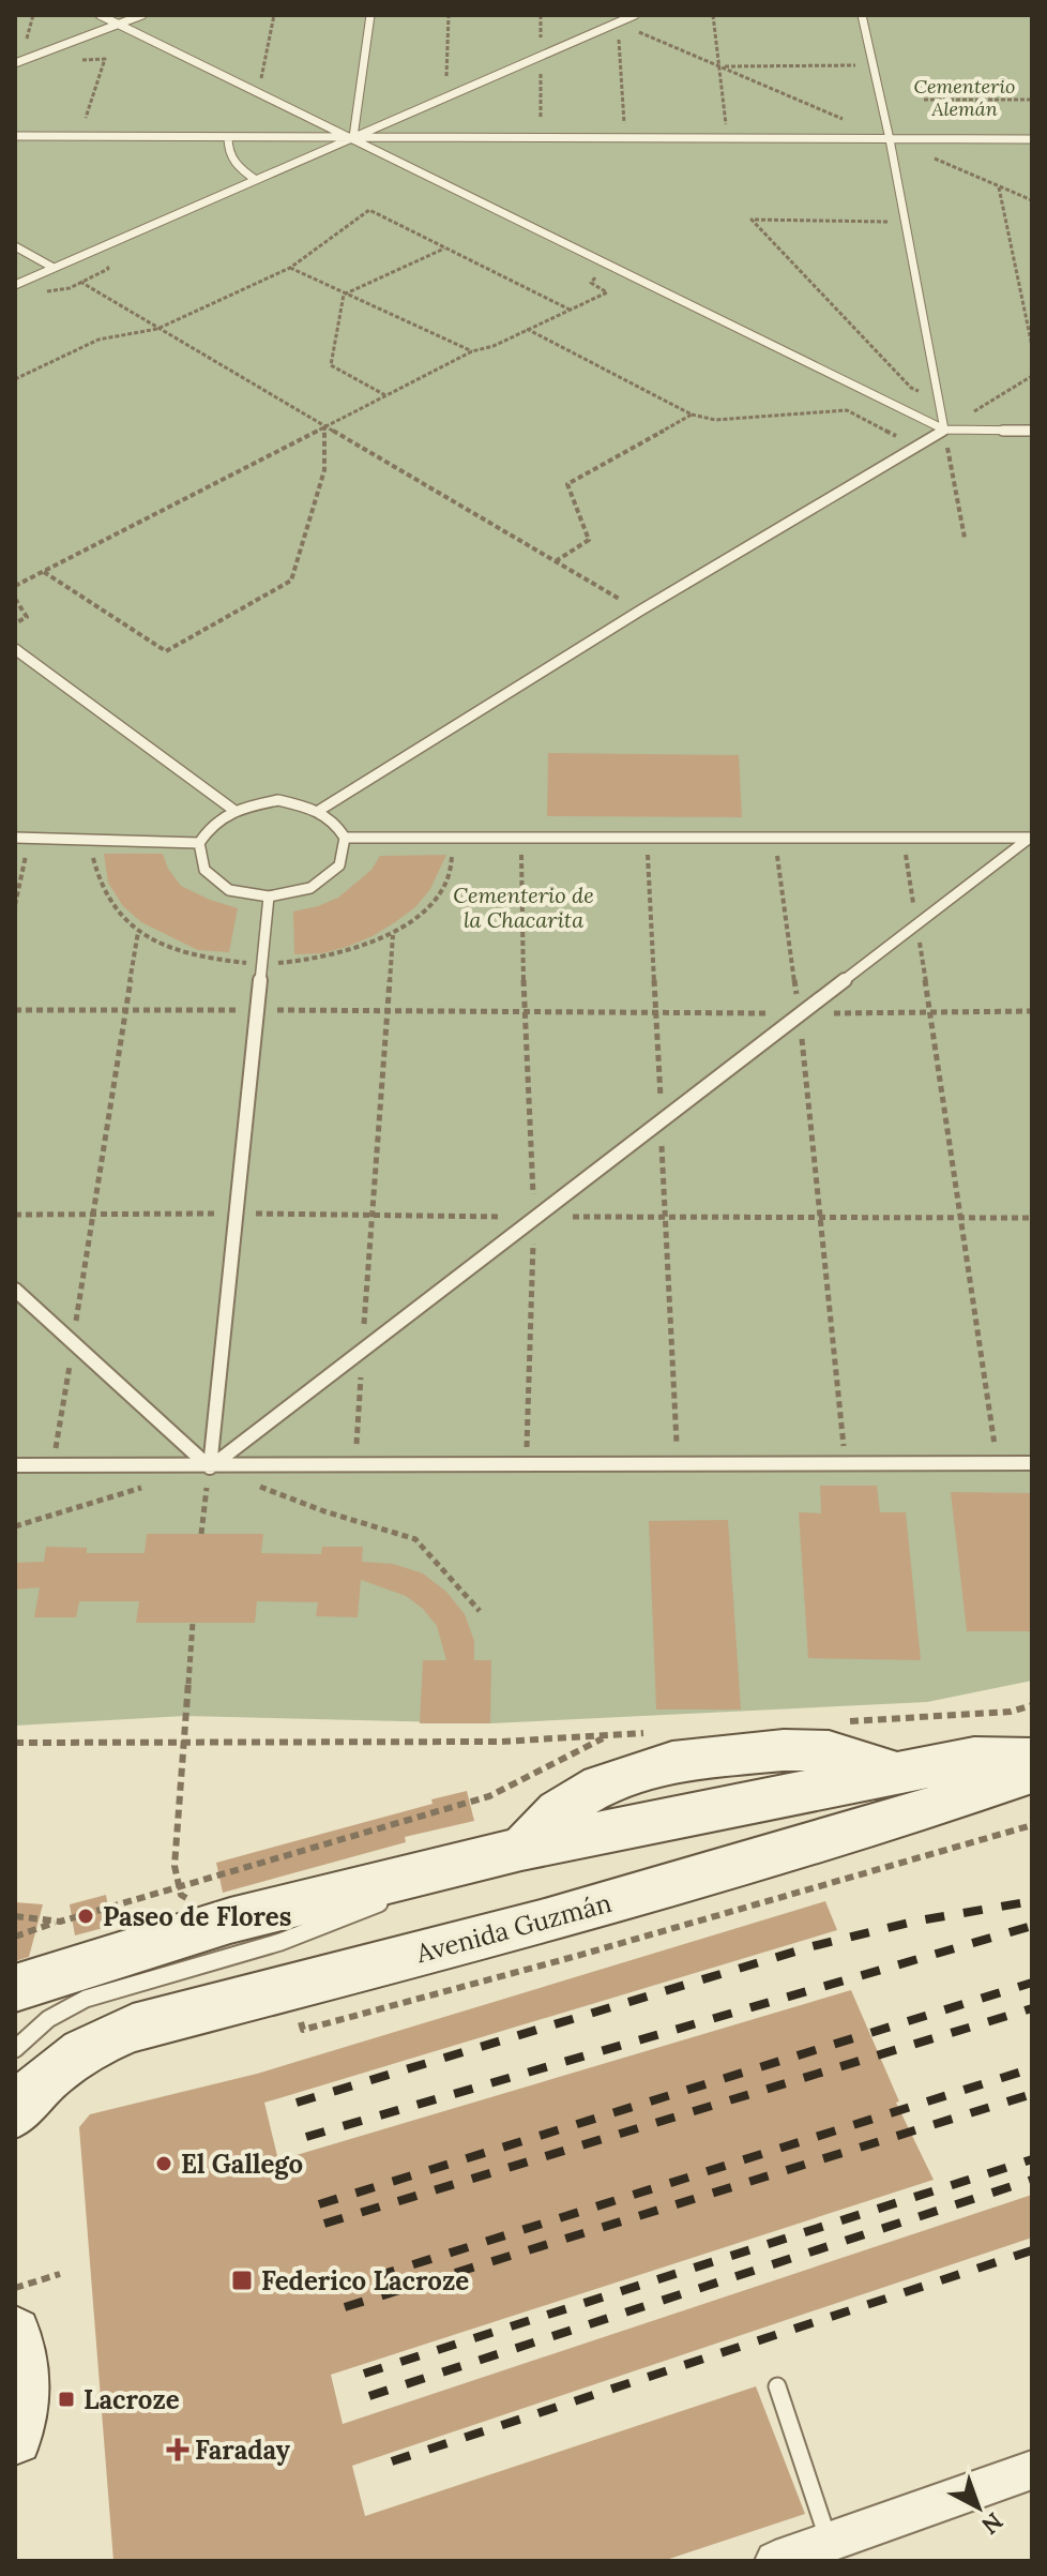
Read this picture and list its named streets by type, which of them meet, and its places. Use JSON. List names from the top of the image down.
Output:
{
  "streets": {
    "main road": ["Avenida Guzmán"]
  },
  "parks": ["Cementerio Alemán", "Cementerio de la Chacarita"],
  "places": {
    "other": ["Paseo de Flores", "El Gallego"],
    "transit": ["Federico Lacroze", "Lacroze"],
    "health": ["Faraday"]
  },
  "north": "bottom right"
}
